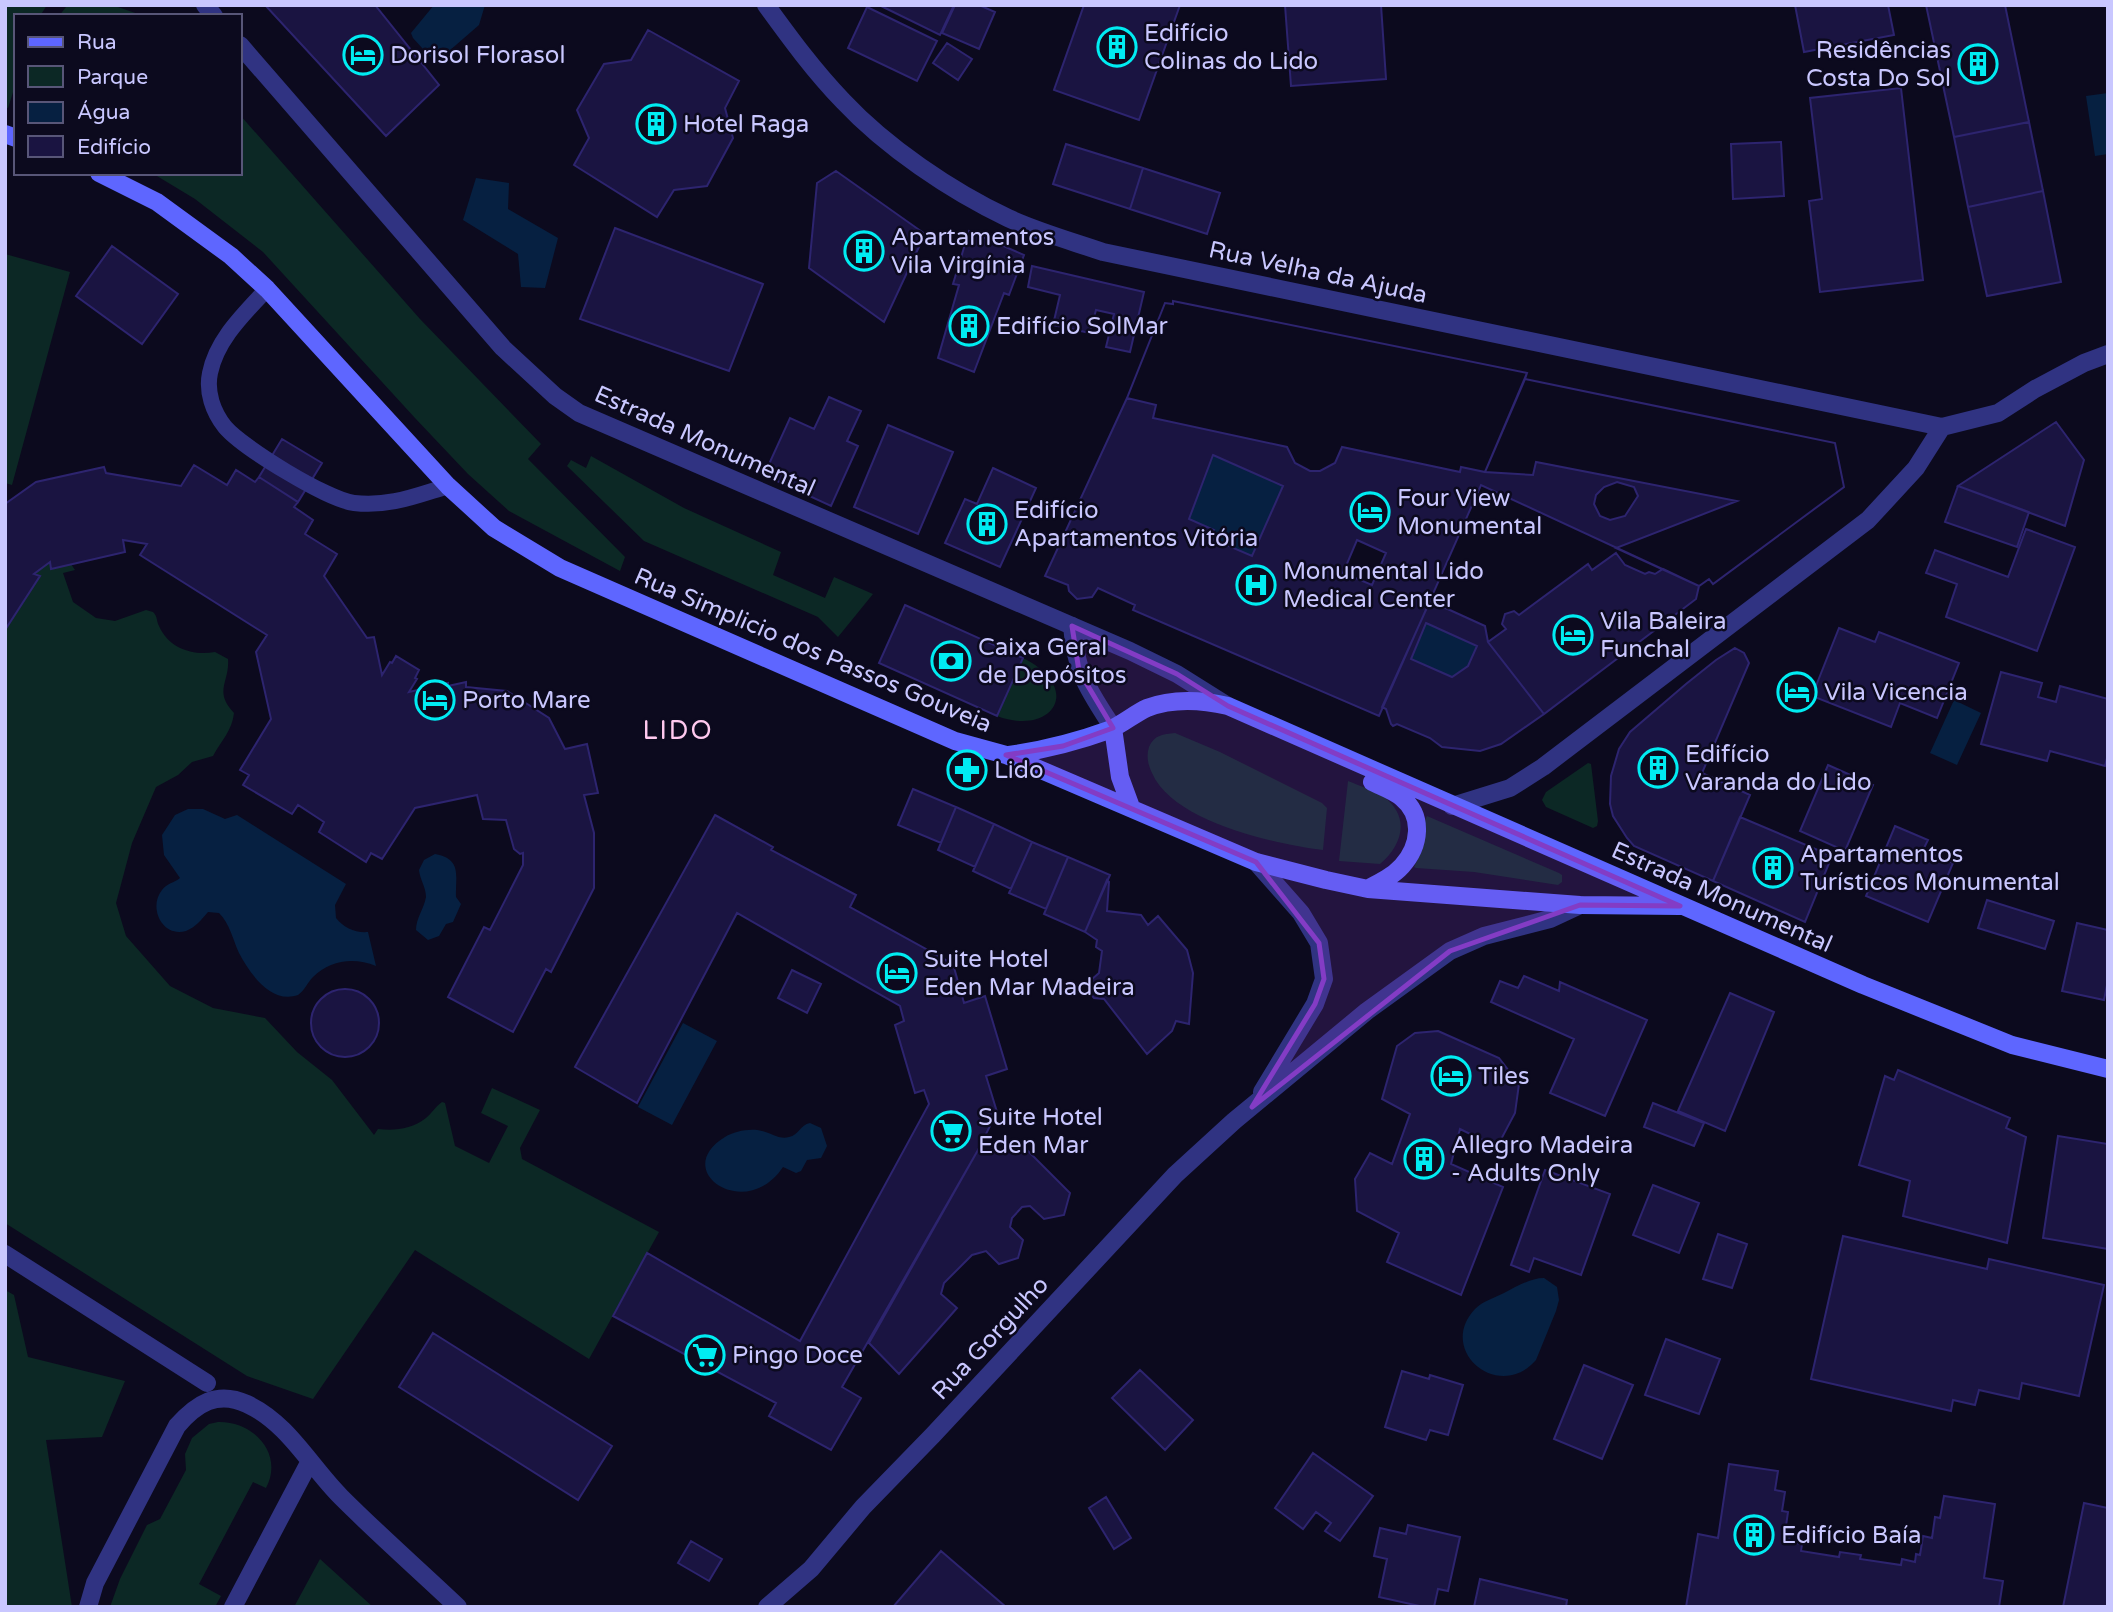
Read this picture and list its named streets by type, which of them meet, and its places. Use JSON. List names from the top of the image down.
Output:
{
  "streets": {
    "main road": ["Estrada Monumental", "Rua Simplicio dos Passos Gouveia"],
    "street": ["Rua Velha da Ajuda", "Rua Gorgulho"]
  },
  "crossings": [
    ["Estrada Monumental", "Rua Simplicio dos Passos Gouveia"],
    ["Rua Simplicio dos Passos Gouveia", "Rua Gorgulho"]
  ],
  "districts": ["LIDO"],
  "places": {
    "building": [
      "Edifício Colinas do Lido",
      "Residências Costa Do Sol",
      "Hotel Raga",
      "Apartamentos Vila Virgínia",
      "Edifício SolMar",
      "Edifício Apartamentos Vitória",
      "Edifício Varanda do Lido",
      "Apartamentos Turísticos Monumental",
      "Allegro Madeira - Adults Only",
      "Edifício Baía"
    ],
    "hotel": [
      "Dorisol Florasol",
      "Four View Monumental",
      "Vila Baleira Funchal",
      "Vila Vicencia",
      "Porto Mare",
      "Suite Hotel Eden Mar Madeira",
      "Tiles"
    ],
    "hospital": ["Monumental Lido Medical Center"],
    "bank": ["Caixa Geral de Depósitos"],
    "pharmacy": ["Lido"],
    "supermarket": ["Suite Hotel Eden Mar", "Pingo Doce"]
  },
  "legend": [
    "Rua",
    "Parque",
    "Água",
    "Edifício"
  ]
}
